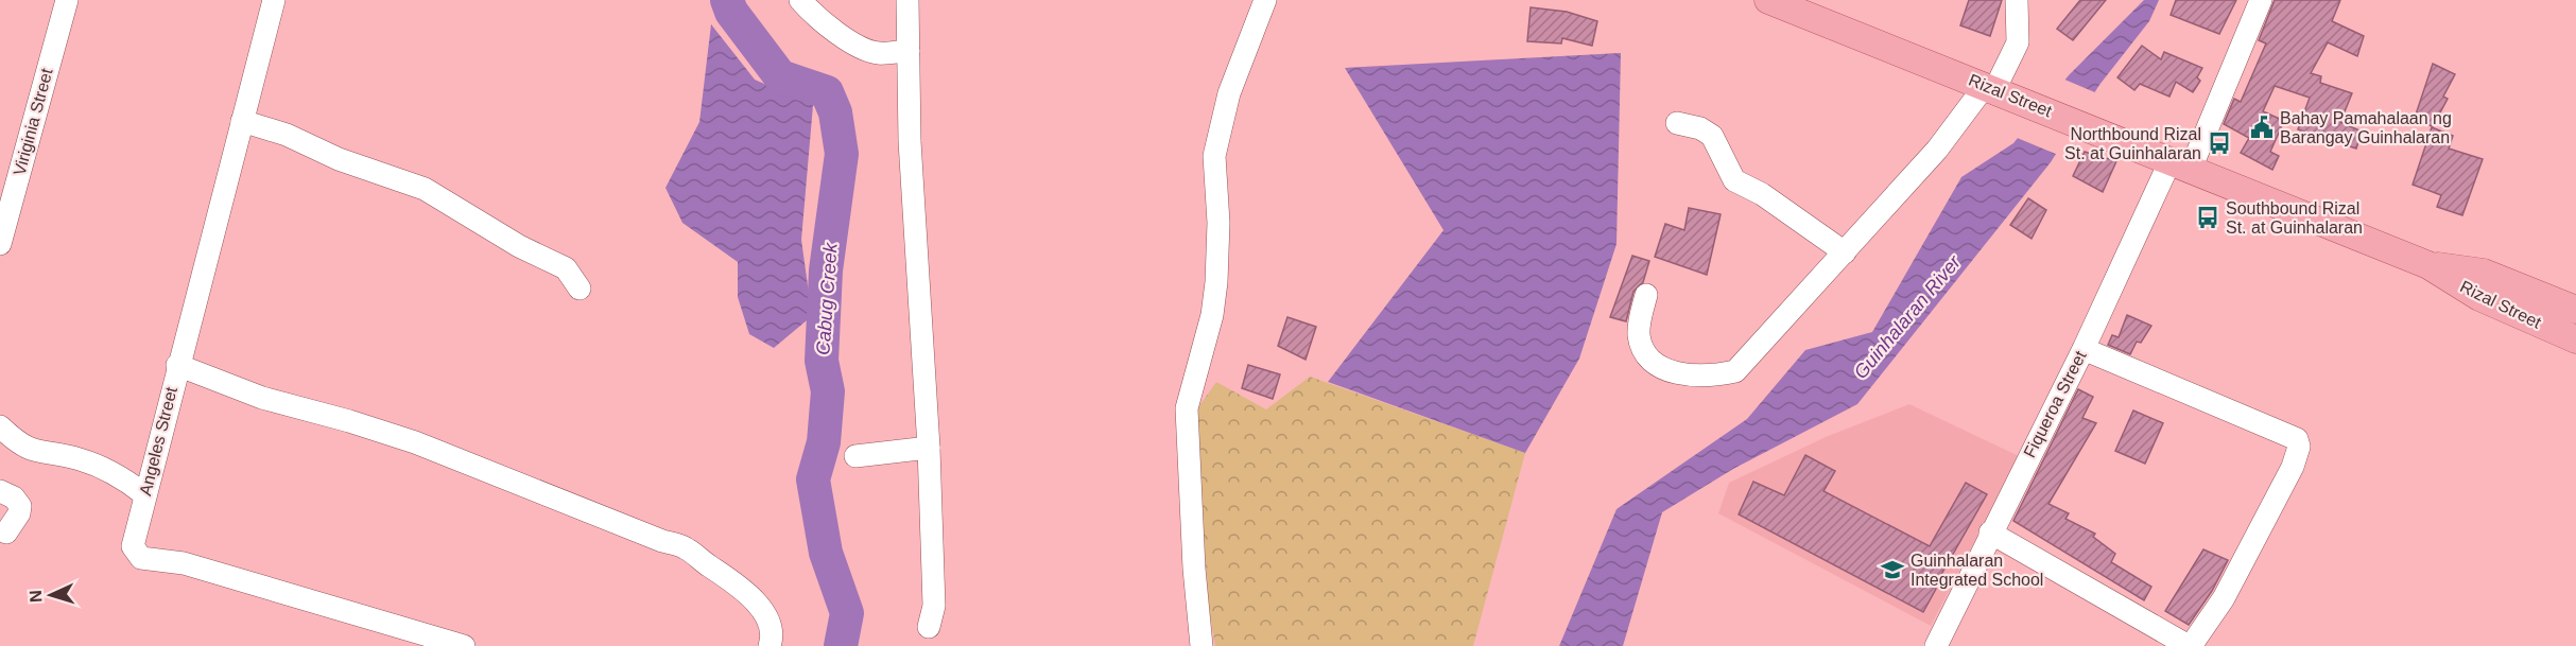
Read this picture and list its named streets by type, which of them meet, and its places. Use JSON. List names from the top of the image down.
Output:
{
  "streets": {
    "main road": ["Rizal Street"],
    "street": ["Viriginia Street", "Fiqueroa Street", "Angeles Street"]
  },
  "crossings": [
    ["Rizal Street", "Fiqueroa Street"]
  ],
  "water": ["Cabug Creek", "Guinhalaran River"],
  "places": {
    "public building": ["Bahay Pamahalaan ng Barangay Guinhalaran"],
    "bus stop": ["Northbound Rizal St. at Guinhalaran", "Southbound Rizal St. at Guinhalaran"],
    "school or university": ["Guinhalaran Integrated School"]
  },
  "north": "left"
}
